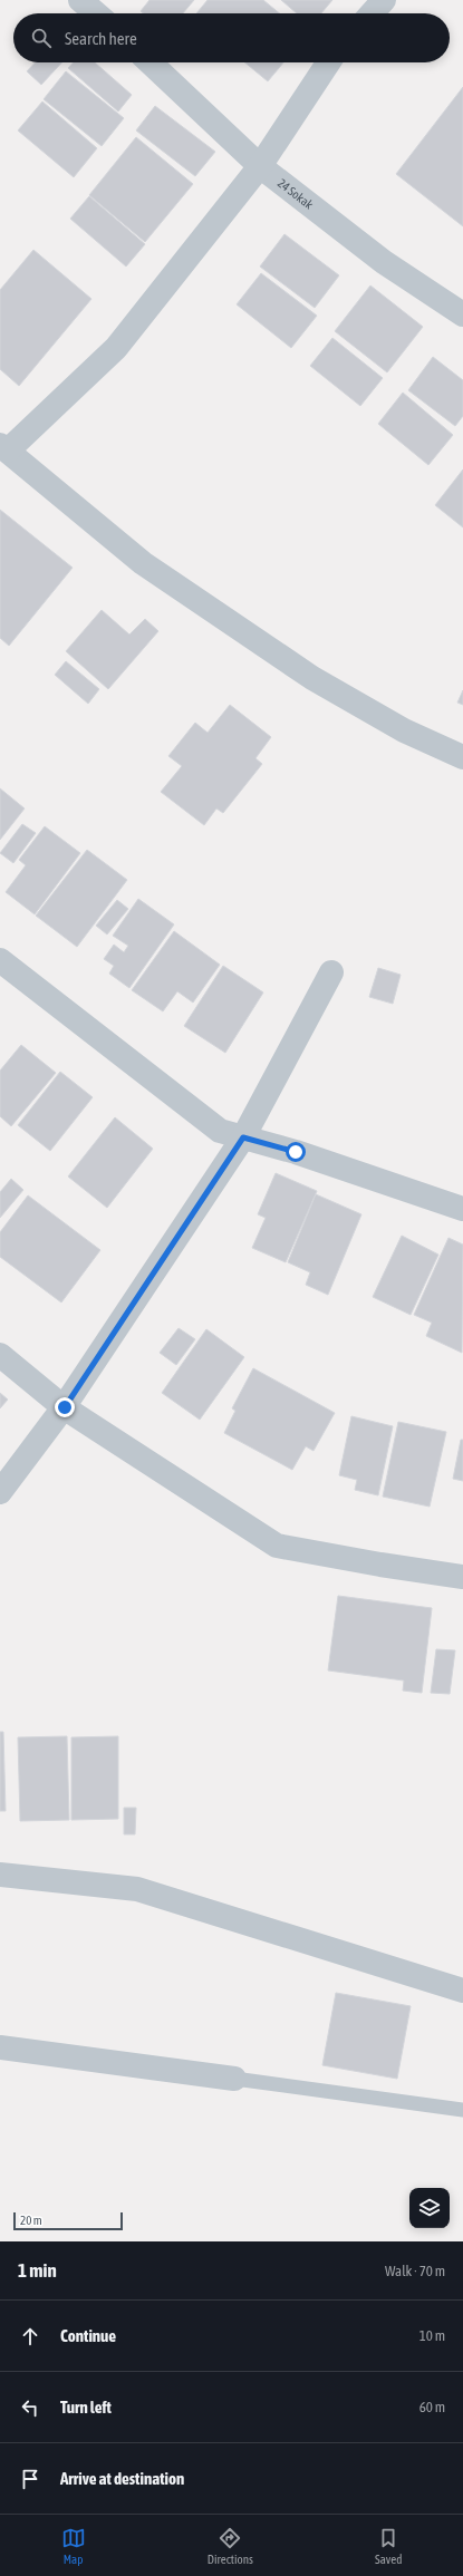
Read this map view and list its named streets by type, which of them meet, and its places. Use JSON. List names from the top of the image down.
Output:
{
  "streets": {
    "street": ["24 Sokak"]
  },
  "scale_bar": "20 m",
  "page": {
    "search": "Search here",
    "scale": "20 m",
    "heading": ["1 min", "Walk · 70 m"],
    "list": [
      ["Continue", "10 m"],
      ["Turn left", "60 m"],
      "Arrive at destination"
    ],
    "nav": ["Map", "Directions", "Saved"]
  }
}
